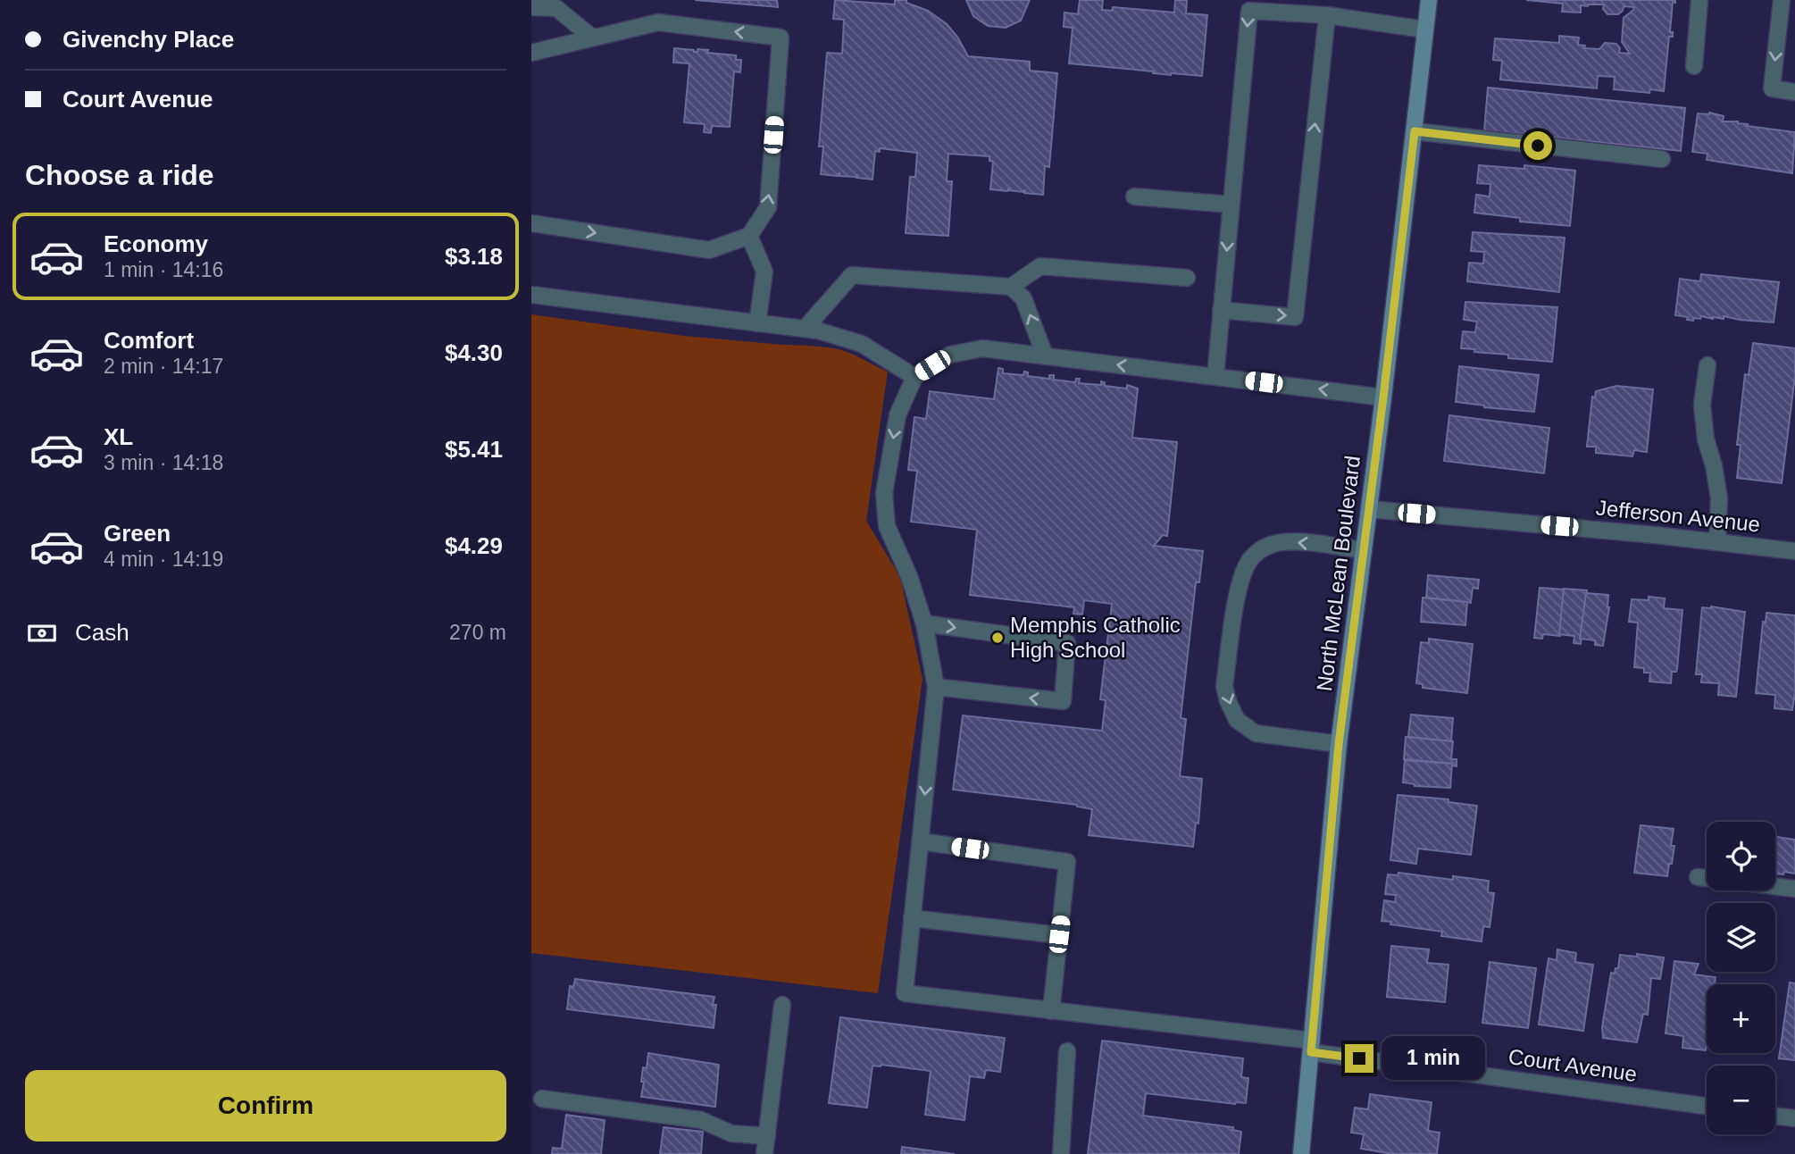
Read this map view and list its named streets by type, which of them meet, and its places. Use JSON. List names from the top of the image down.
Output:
{
  "streets": {
    "main road": ["North McLean Boulevard"],
    "street": ["Jefferson Avenue", "Court Avenue"]
  },
  "crossings": [
    ["Jefferson Avenue", "North McLean Boulevard"],
    ["North McLean Boulevard", "Court Avenue"]
  ],
  "places": ["Memphis Catholic High School"],
  "page": {
    "banner": ["Givenchy Place", "Court Avenue"],
    "heading": "Choose a ride",
    "list": [
      {
        "name": "Economy",
        "note": "1 min · 14:16",
        "value": "$3.18"
      },
      {
        "name": "Comfort",
        "note": "2 min · 14:17",
        "value": "$4.30"
      },
      {
        "name": "XL",
        "note": "3 min · 14:18",
        "value": "$5.41"
      },
      {
        "name": "Green",
        "note": "4 min · 14:19",
        "value": "$4.29"
      }
    ],
    "pay": ["Cash", "270 m"],
    "map_buttons": ["+", "−"],
    "bubble": "1 min",
    "buttons": "Confirm"
  }
}
